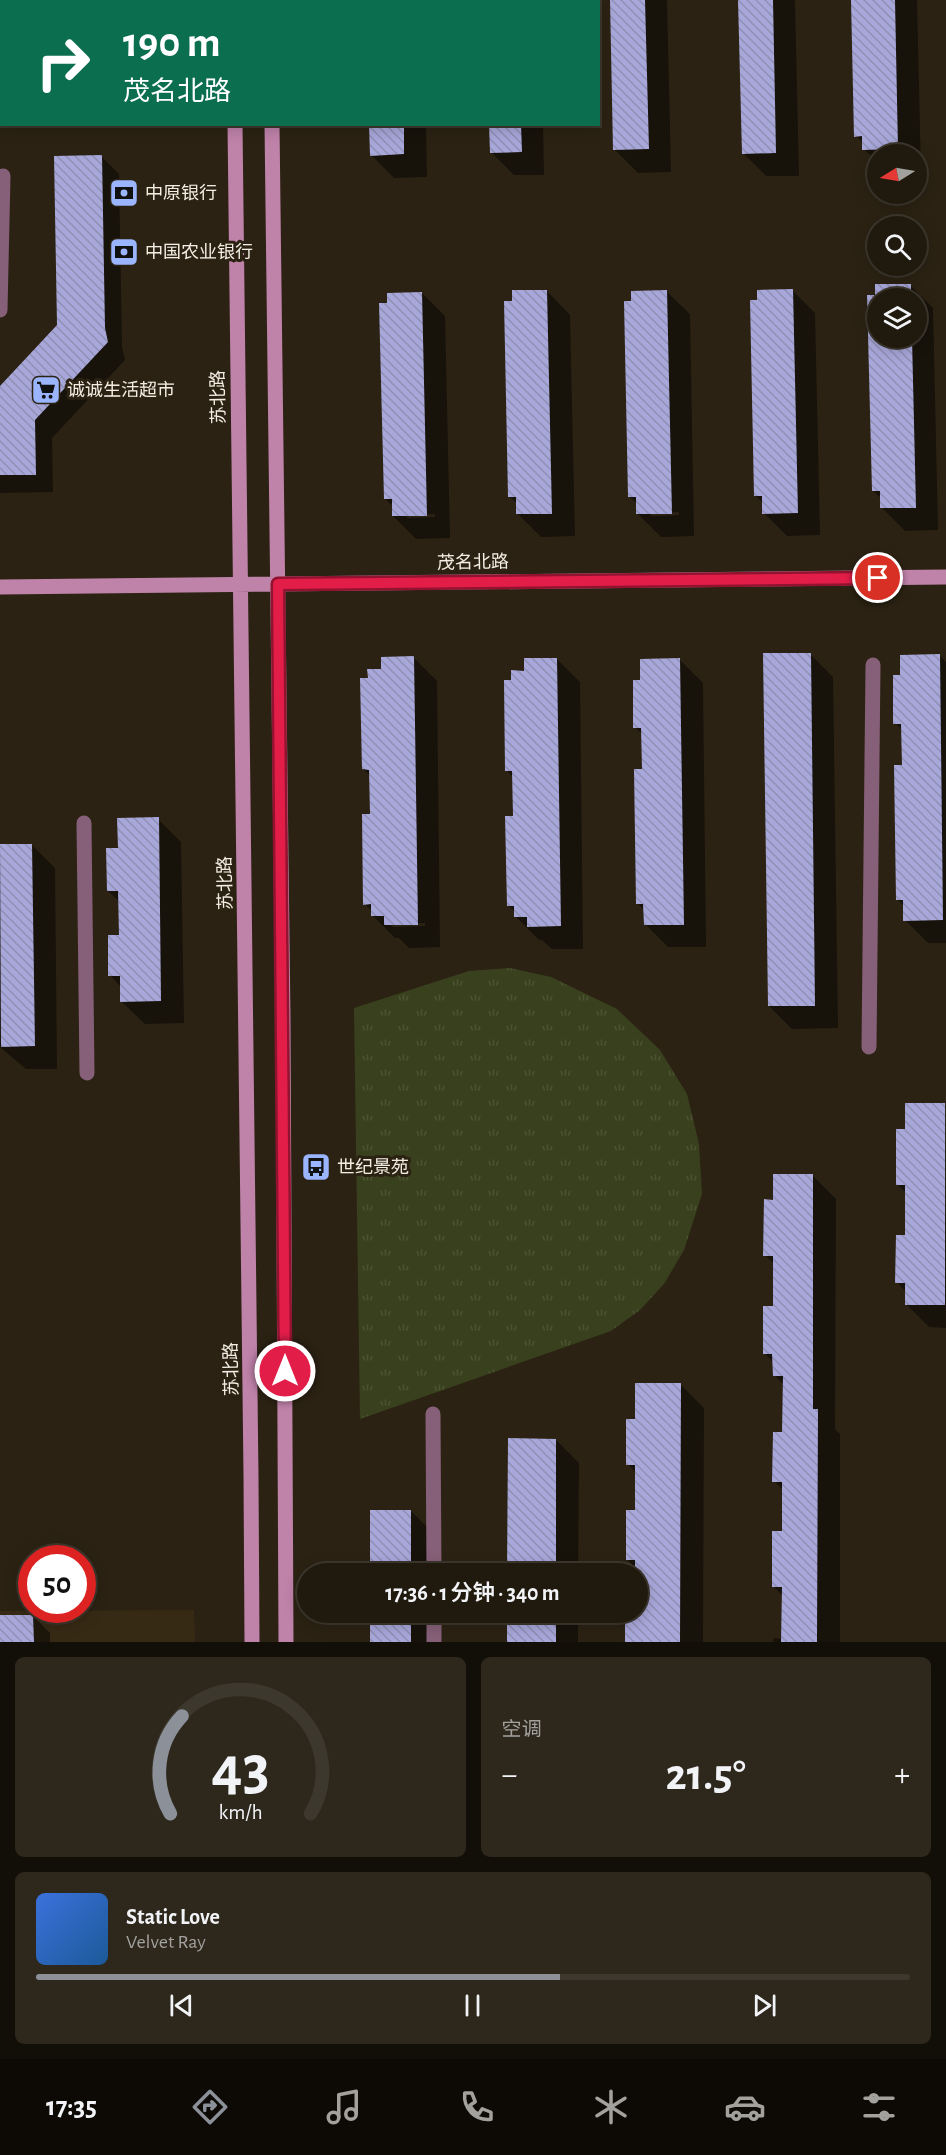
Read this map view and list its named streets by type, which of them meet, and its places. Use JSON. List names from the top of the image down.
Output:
{
  "streets": {
    "main road": ["苏北路", "茂名北路"]
  },
  "crossings": [
    ["苏北路", "茂名北路"]
  ],
  "places": {
    "bank": ["中原银行", "中国农业银行"],
    "supermarket": ["诚诚生活超市"],
    "bus stop": ["世纪景苑"]
  },
  "north": "left",
  "page": {
    "turn": ["190 m", "茂名北路"],
    "limit": "50",
    "trip": "17:36 · 1 分钟 · 340 m",
    "tile": "空调",
    "heat": ["−", "21.5°", "+"],
    "song": ["Static Love", "Velvet Ray"],
    "tabs": "17:35",
    "gauge": ["43", "km/h"]
  }
}
